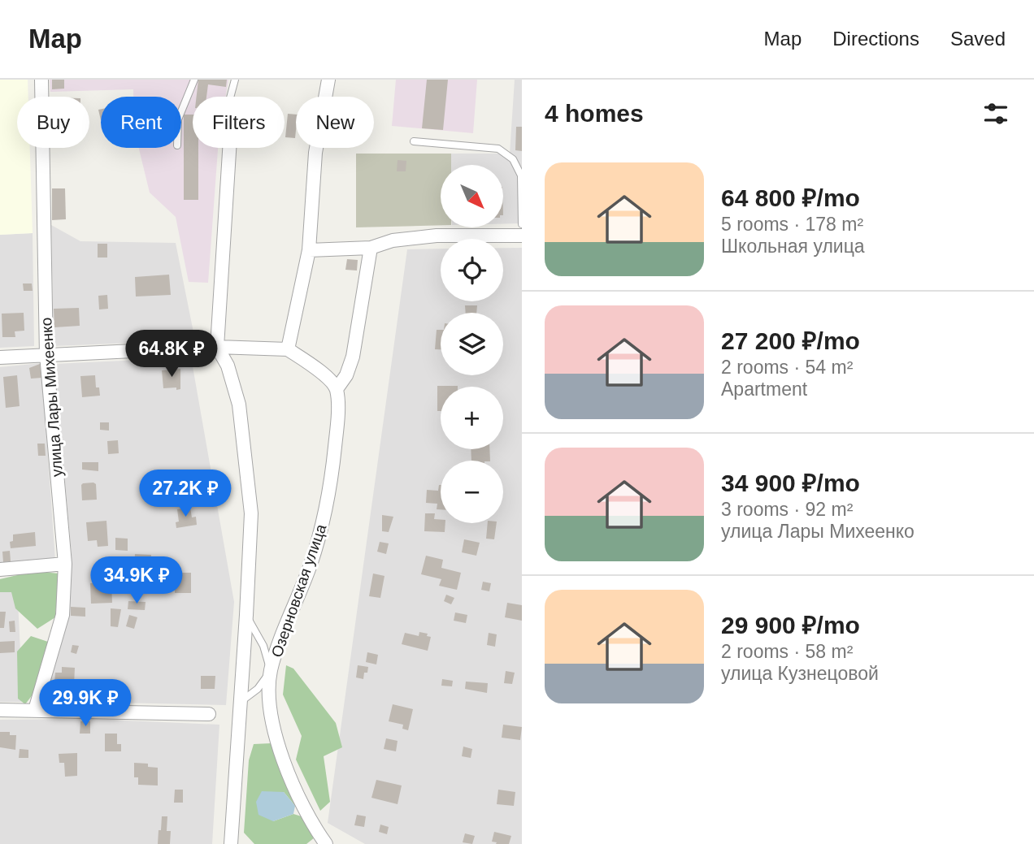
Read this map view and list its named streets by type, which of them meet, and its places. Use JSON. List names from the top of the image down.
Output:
{
  "streets": {
    "street": ["улица Лары Михеенко", "Озерновская улица"]
  },
  "north": "bottom right",
  "page": {
    "header": "Map",
    "nav": ["Map", "Directions", "Saved"],
    "heading": "4 homes",
    "chip": [
      "Buy",
      "Rent",
      "Filters",
      "New"
    ],
    "list": [
      {
        "name": "64 800 ₽/mo",
        "note": "5 rooms · 178 m² · Школьная улица"
      },
      {
        "name": "27 200 ₽/mo",
        "note": "2 rooms · 54 m² · Apartment"
      },
      {
        "name": "34 900 ₽/mo",
        "note": "3 rooms · 92 m² · улица Лары Михеенко"
      },
      {
        "name": "29 900 ₽/mo",
        "note": "2 rooms · 58 m² · улица Кузнецовой"
      }
    ],
    "map_buttons": ["+", "−"],
    "price": [
      "64.8K ₽",
      "27.2K ₽",
      "34.9K ₽",
      "29.9K ₽"
    ]
  }
}
